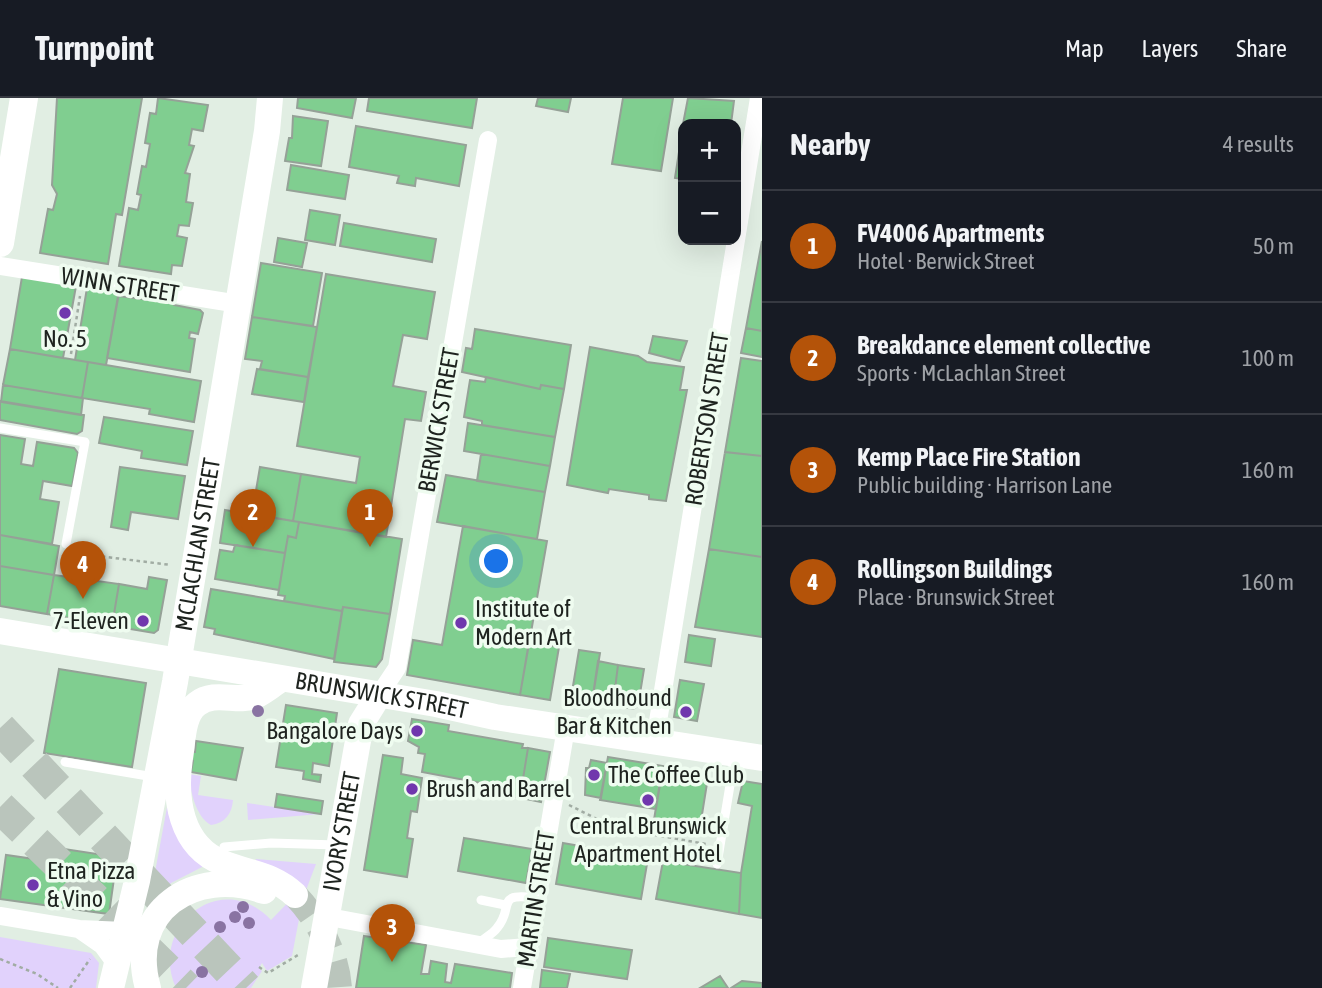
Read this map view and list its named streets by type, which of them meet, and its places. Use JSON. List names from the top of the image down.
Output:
{
  "streets": {
    "main road": ["MCLACHLAN STREET", "BRUNSWICK STREET", "IVORY STREET"],
    "street": [
      "WINN STREET",
      "ROBERTSON STREET",
      "BERWICK STREET",
      "MARTIN STREET"
    ]
  },
  "crossings": [
    ["WINN STREET", "MCLACHLAN STREET"],
    ["ROBERTSON STREET", "BRUNSWICK STREET"],
    ["BERWICK STREET", "BRUNSWICK STREET"],
    ["BERWICK STREET", "IVORY STREET"],
    ["MCLACHLAN STREET", "BRUNSWICK STREET"],
    ["BRUNSWICK STREET", "IVORY STREET"],
    ["BRUNSWICK STREET", "MARTIN STREET"]
  ],
  "places": [
    "No. 5",
    "7-Eleven",
    "Institute of Modern Art",
    "Bloodhound Bar & Kitchen",
    "Bangalore Days",
    "The Coffee Club",
    "Brush and Barrel",
    "Central Brunswick Apartment Hotel",
    "Etna Pizza & Vino"
  ],
  "page": {
    "header": "Turnpoint",
    "nav": ["Map", "Layers", "Share"],
    "heading": ["Nearby", "4 results"],
    "map_buttons": ["+", "−"],
    "list": [
      {
        "mark": "1",
        "name": "FV4006 Apartments",
        "note": "Hotel · Berwick Street",
        "value": "50 m"
      },
      {
        "mark": "2",
        "name": "Breakdance element collective",
        "note": "Sports · McLachlan Street",
        "value": "100 m"
      },
      {
        "mark": "3",
        "name": "Kemp Place Fire Station",
        "note": "Public building · Harrison Lane",
        "value": "160 m"
      },
      {
        "mark": "4",
        "name": "Rollingson Buildings",
        "note": "Place · Brunswick Street",
        "value": "160 m"
      }
    ],
    "pins": [
      "1",
      "2",
      "4",
      "3"
    ]
  }
}
